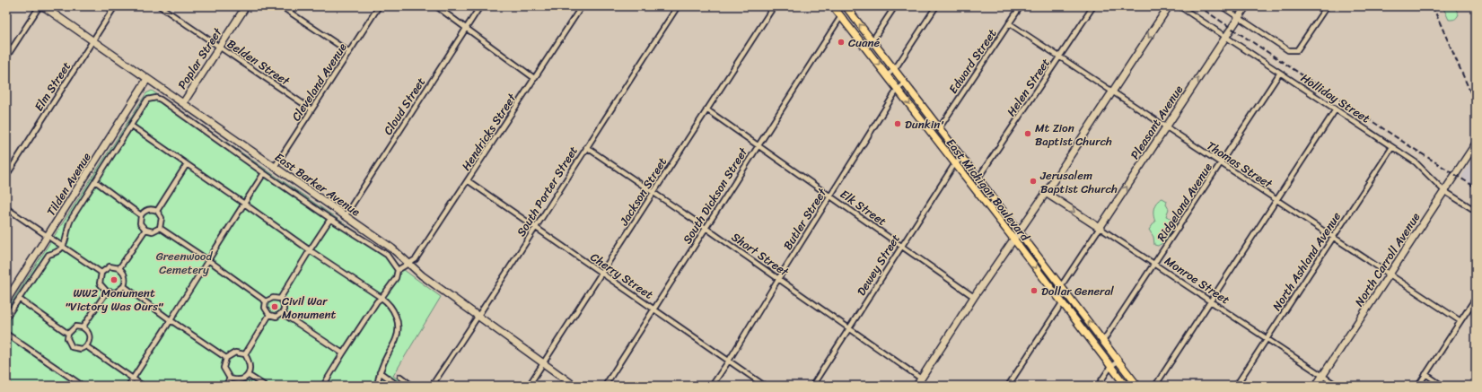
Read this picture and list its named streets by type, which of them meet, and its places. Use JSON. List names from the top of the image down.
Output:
{
  "streets": {
    "main road": ["East Michigan Boulevard"],
    "street": [
      "Poplar Street",
      "Edward Street",
      "Belden Street",
      "Cleveland Avenue",
      "Elm Street",
      "Helen Street",
      "Holliday Street",
      "Cloud Street",
      "Pleasant Avenue",
      "Hendricks Street",
      "Thomas Street",
      "Tilden Avenue",
      "East Barker Avenue",
      "South Porter Street",
      "Jackson Street",
      "South Dickson Street",
      "Ridgeland Avenue",
      "Elk Street",
      "Butler Street",
      "Short Street",
      "North Carroll Avenue",
      "North Ashland Avenue",
      "Dewey Street",
      "Cherry Street",
      "Monroe Street"
    ]
  },
  "crossings": [
    ["Poplar Street", "Belden Street"],
    ["Poplar Street", "East Barker Avenue"],
    ["Edward Street", "Thomas Street"],
    ["Edward Street", "East Michigan Boulevard"],
    ["Belden Street", "Cleveland Avenue"],
    ["Cleveland Avenue", "East Barker Avenue"],
    ["Elm Street", "East Barker Avenue"],
    ["Helen Street", "Thomas Street"],
    ["Helen Street", "East Michigan Boulevard"],
    ["Holliday Street", "Pleasant Avenue"],
    ["Holliday Street", "Ridgeland Avenue"],
    ["Holliday Street", "North Carroll Avenue"],
    ["Holliday Street", "North Ashland Avenue"],
    ["Cloud Street", "East Barker Avenue"],
    ["Pleasant Avenue", "Thomas Street"],
    ["Pleasant Avenue", "East Michigan Boulevard"],
    ["Pleasant Avenue", "Monroe Street"],
    ["Hendricks Street", "East Barker Avenue"],
    ["Hendricks Street", "Cherry Street"],
    ["Thomas Street", "Ridgeland Avenue"],
    ["Thomas Street", "North Carroll Avenue"],
    ["Thomas Street", "North Ashland Avenue"],
    ["Tilden Avenue", "East Barker Avenue"],
    ["East Barker Avenue", "South Porter Street"],
    ["East Barker Avenue", "Jackson Street"],
    ["East Michigan Boulevard", "South Dickson Street"],
    ["East Michigan Boulevard", "Ridgeland Avenue"],
    ["East Michigan Boulevard", "Butler Street"],
    ["East Michigan Boulevard", "Dewey Street"],
    ["South Porter Street", "Short Street"],
    ["South Porter Street", "Cherry Street"],
    ["Jackson Street", "Elk Street"],
    ["Jackson Street", "Short Street"],
    ["Jackson Street", "Cherry Street"],
    ["South Dickson Street", "Elk Street"],
    ["South Dickson Street", "Short Street"],
    ["South Dickson Street", "Cherry Street"],
    ["Ridgeland Avenue", "Monroe Street"],
    ["Elk Street", "Butler Street"],
    ["Elk Street", "Dewey Street"],
    ["Butler Street", "Short Street"],
    ["Butler Street", "Cherry Street"],
    ["Short Street", "Dewey Street"],
    ["North Carroll Avenue", "Monroe Street"],
    ["North Ashland Avenue", "Monroe Street"]
  ],
  "one_way": ["Pleasant Avenue"],
  "parks": ["Greenwood Cemetery"],
  "places": [
    "Cuané",
    "Dunkin'",
    "Mt Zion Baptist Church",
    "Jerusalem Baptist Church",
    "WW2 Monument \"Victory Was Ours\"",
    "Dollar General",
    "Civil War Monument"
  ]
}
